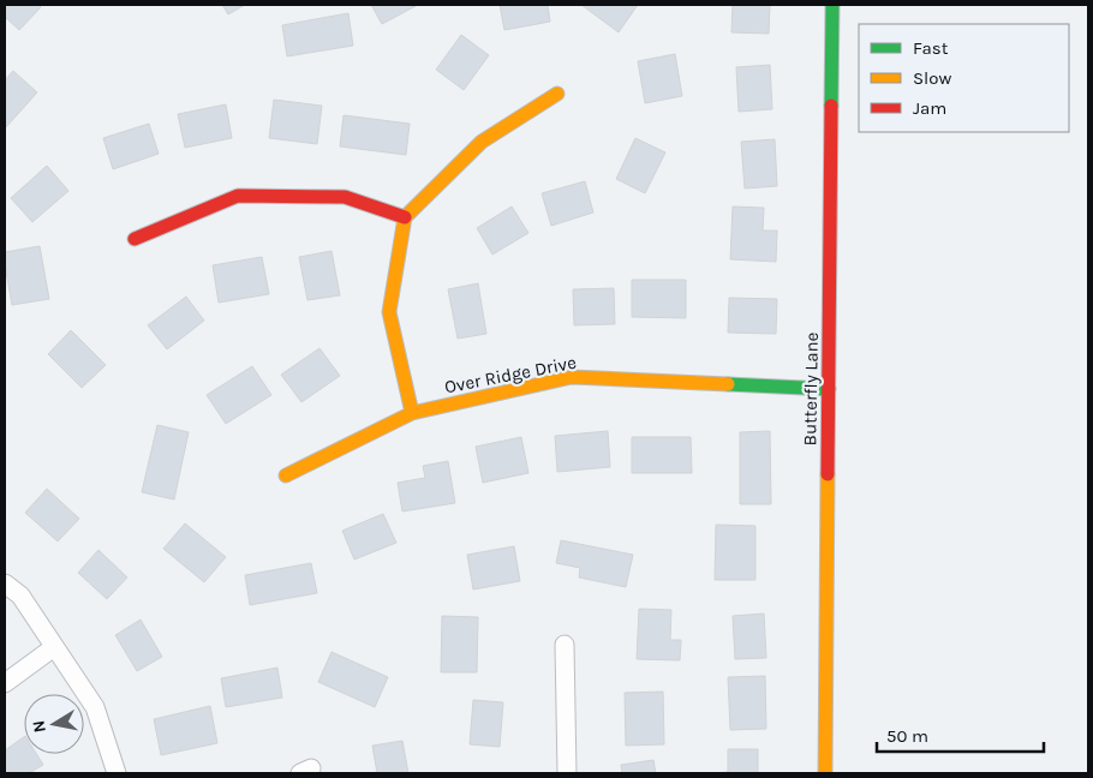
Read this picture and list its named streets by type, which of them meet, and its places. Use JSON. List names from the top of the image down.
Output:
{
  "streets": {
    "street": ["Over Ridge Drive", "Butterfly Lane"]
  },
  "crossings": [
    ["Over Ridge Drive", "Butterfly Lane"]
  ],
  "legend": ["Fast", "Slow", "Jam"],
  "scale_bar": "50 m",
  "north": "left"
}
